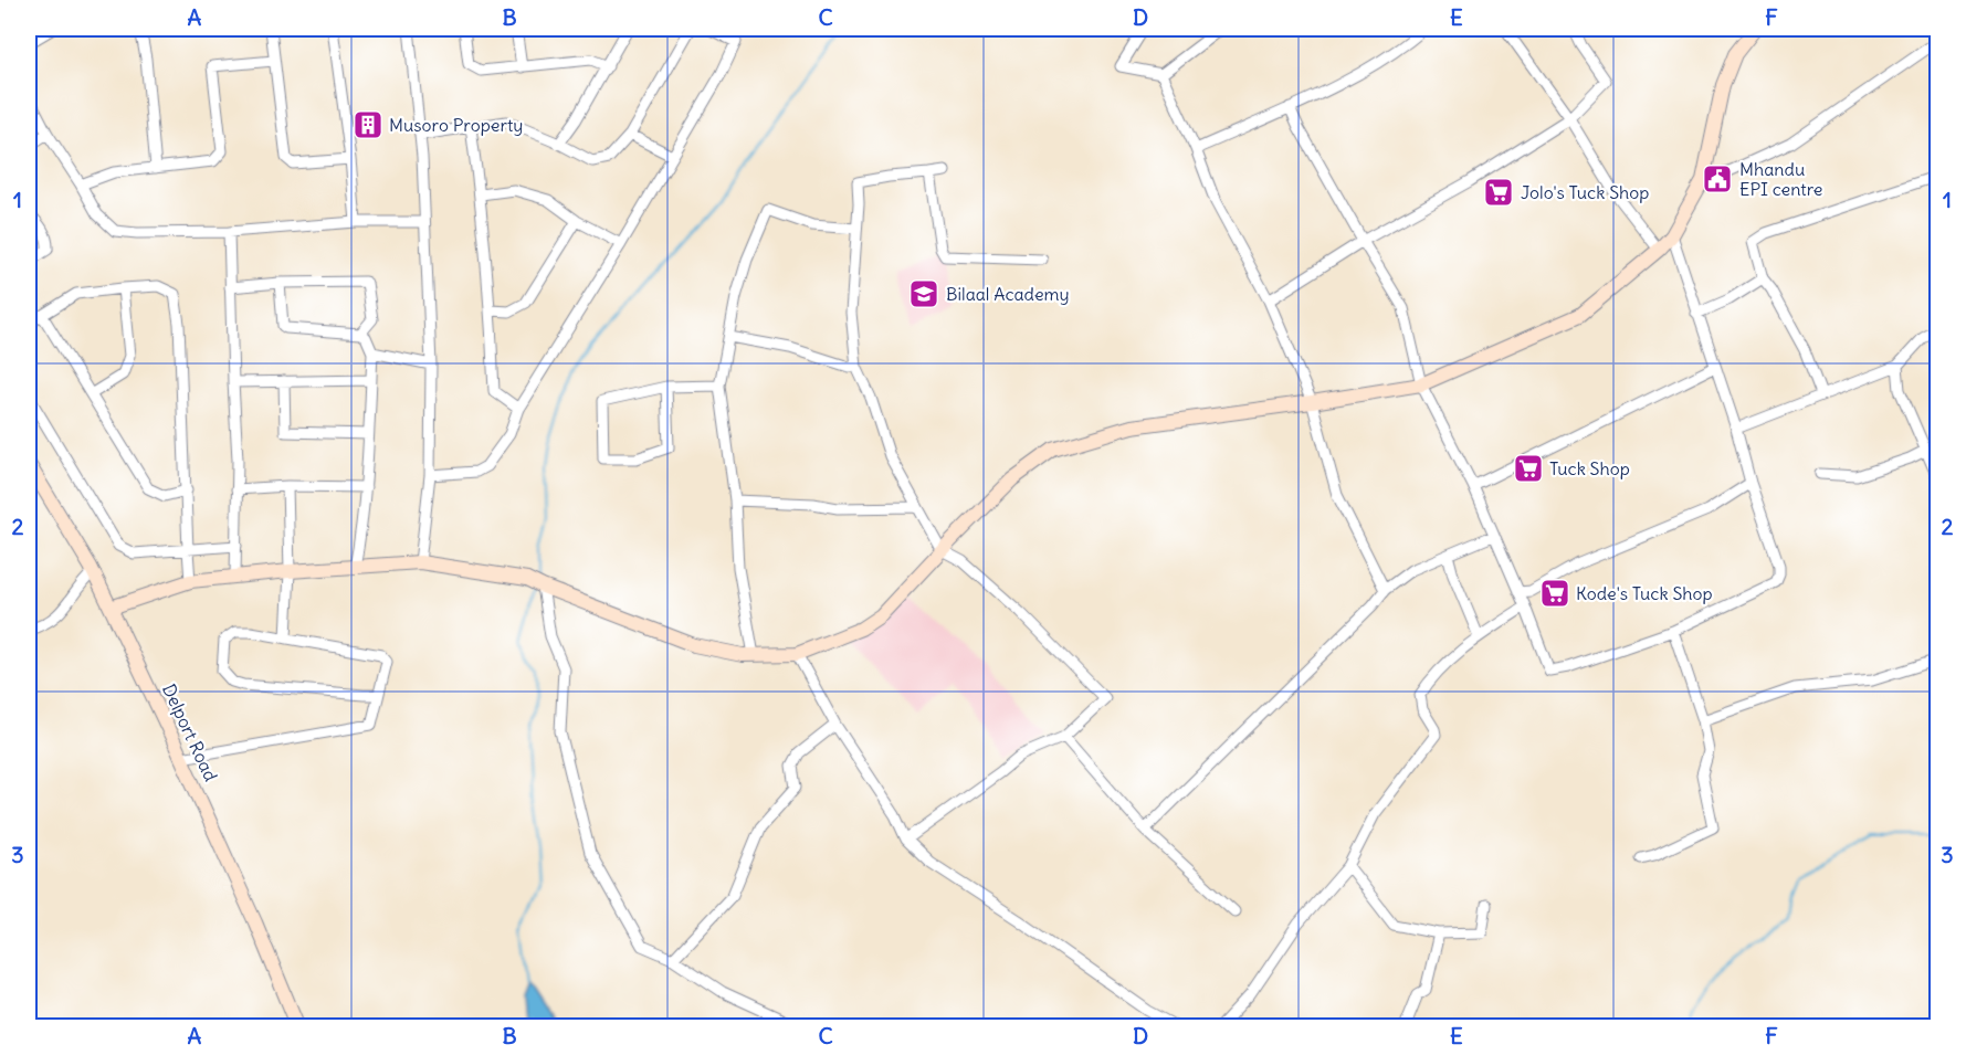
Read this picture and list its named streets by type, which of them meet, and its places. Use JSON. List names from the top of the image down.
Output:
{
  "streets": {
    "street": ["Delport Road"]
  },
  "places": {
    "building": ["Musoro Property"],
    "public building": ["Mhandu EPI centre"],
    "supermarket": ["Jolo's Tuck Shop", "Tuck Shop", "Kode's Tuck Shop"],
    "school or university": ["Bilaal Academy"]
  },
  "grid": {
    "columns": [
      "A",
      "B",
      "C",
      "D",
      "E",
      "F"
    ],
    "rows": ["1", "2", "3"]
  }
}
